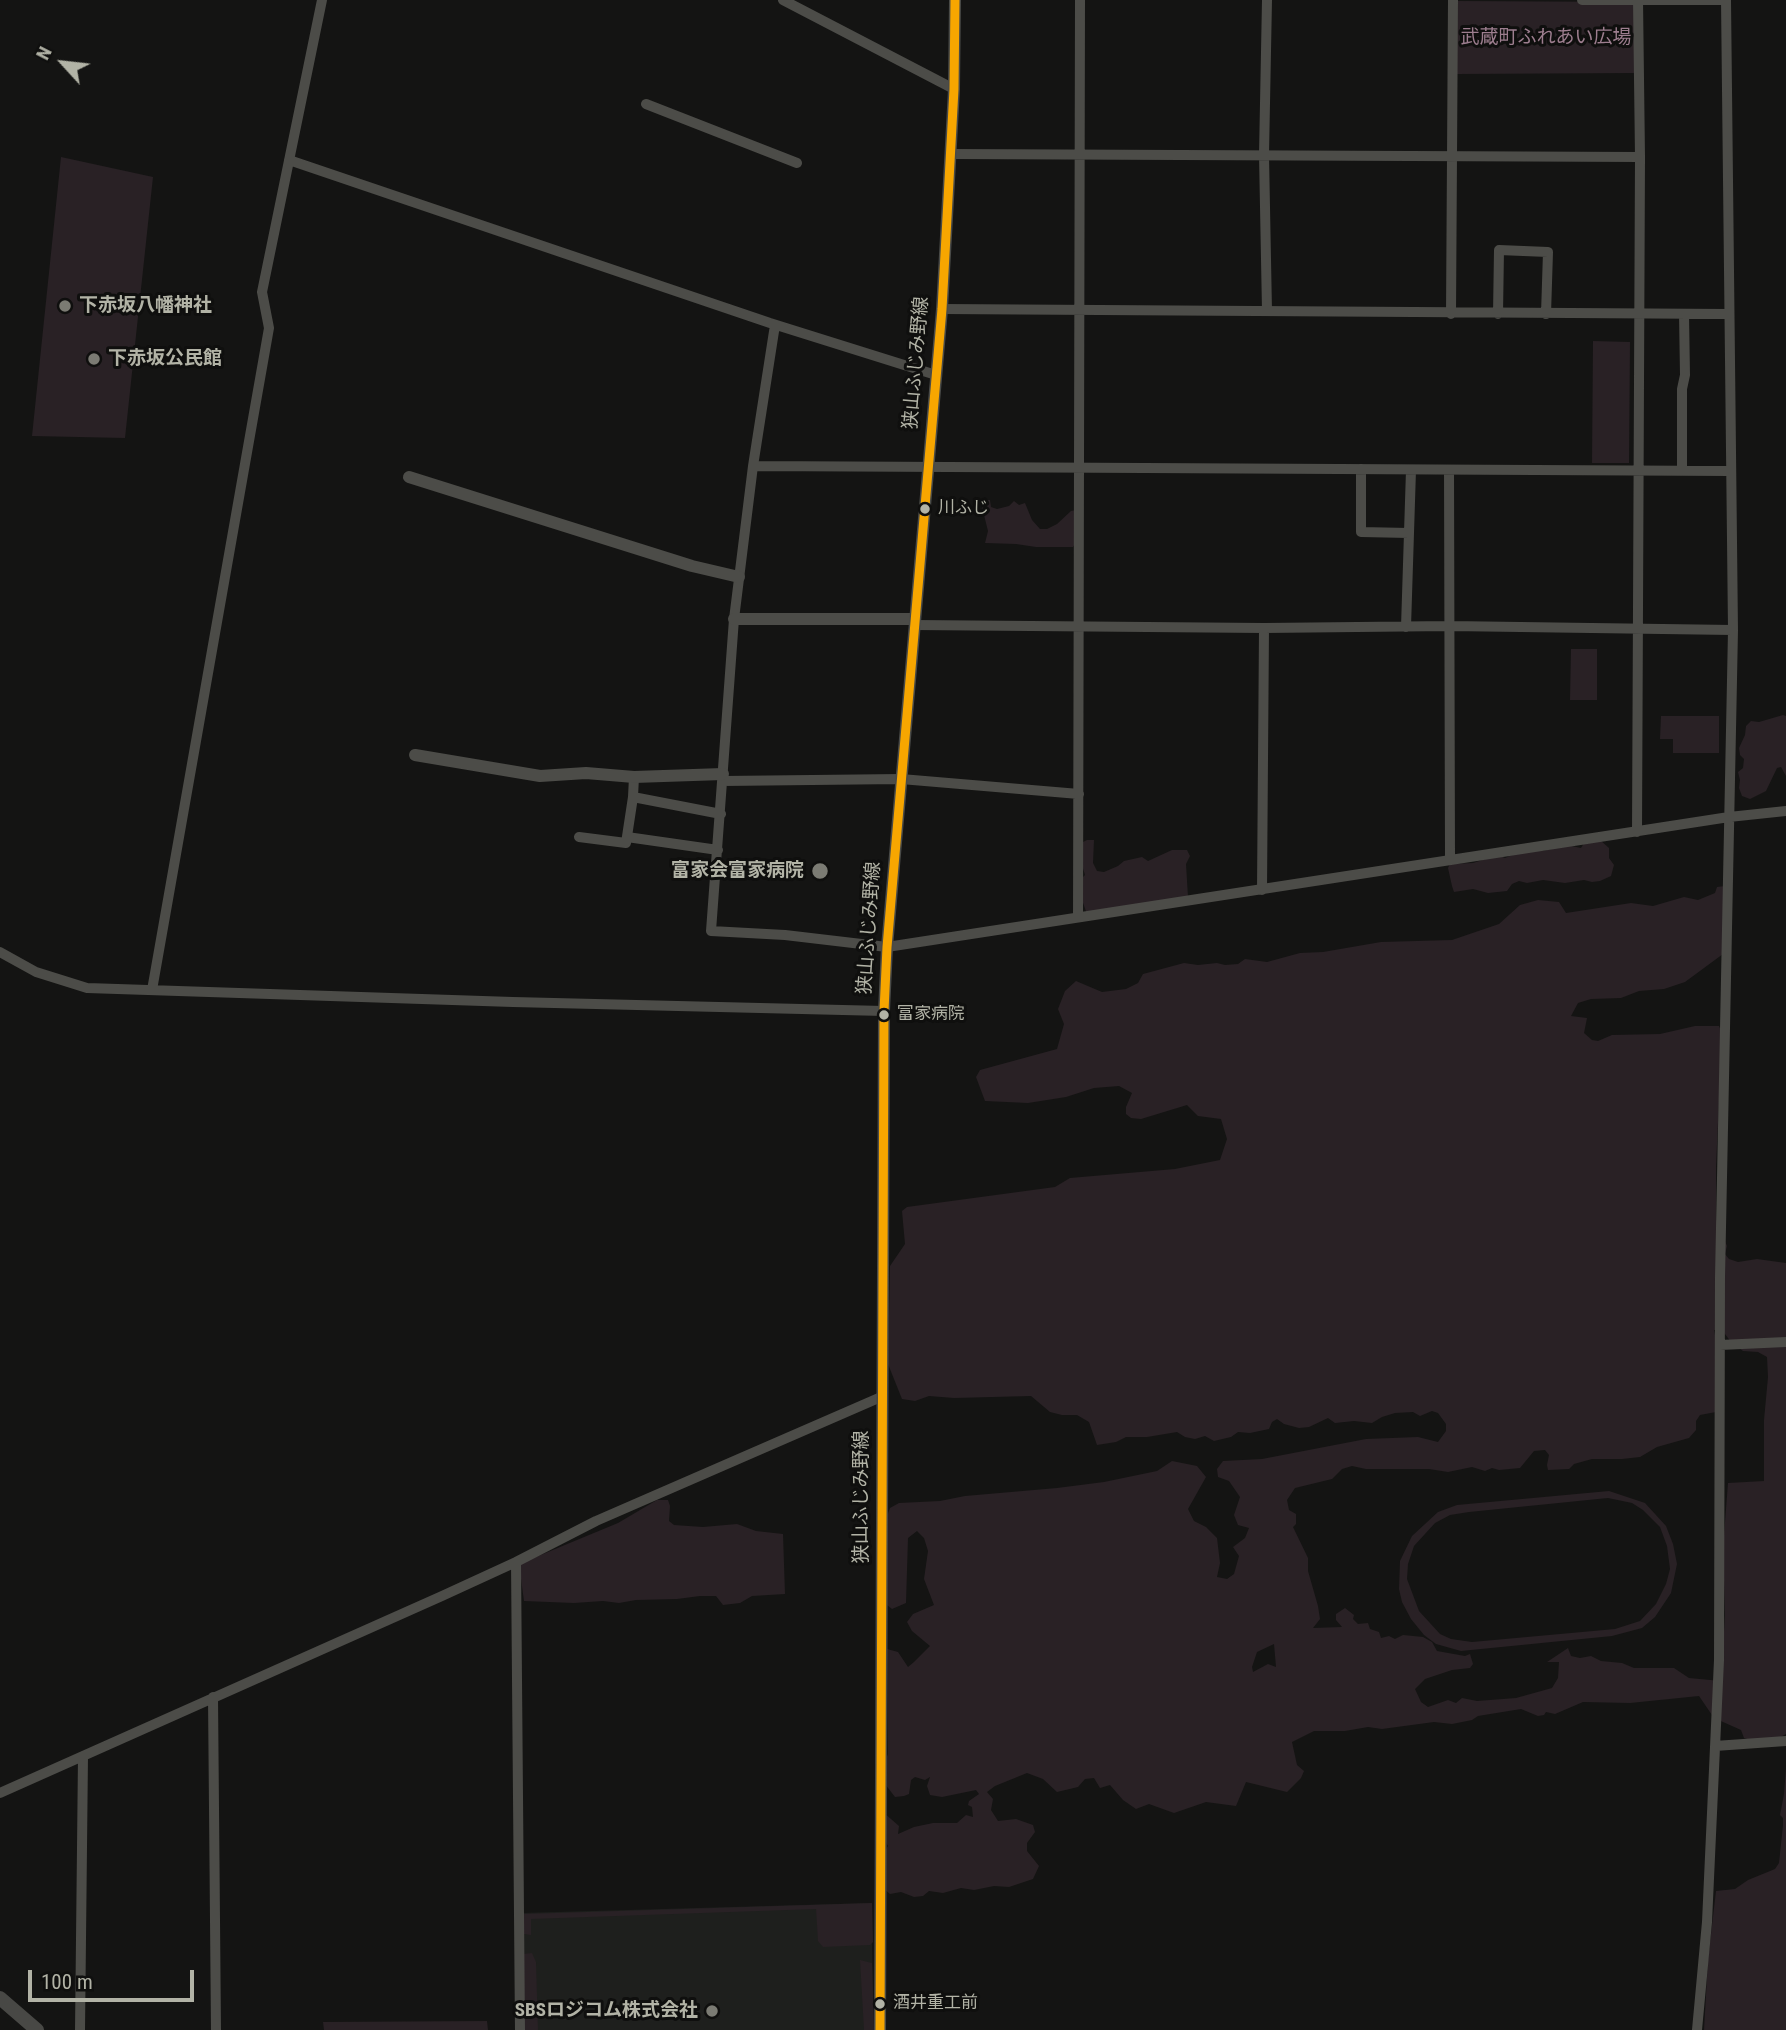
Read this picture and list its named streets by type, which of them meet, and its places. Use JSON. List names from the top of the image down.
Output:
{
  "streets": {
    "main road": ["狭山ふじみ野線"]
  },
  "parks": ["武蔵町ふれあい広場"],
  "places": [
    "下赤坂八幡神社",
    "下赤坂公民館",
    "川ふじ",
    "富家会富家病院",
    "富家病院",
    "酒井重工前",
    "SBSロジコム株式会社"
  ],
  "scale_bar": "100 m",
  "north": "top left"
}
